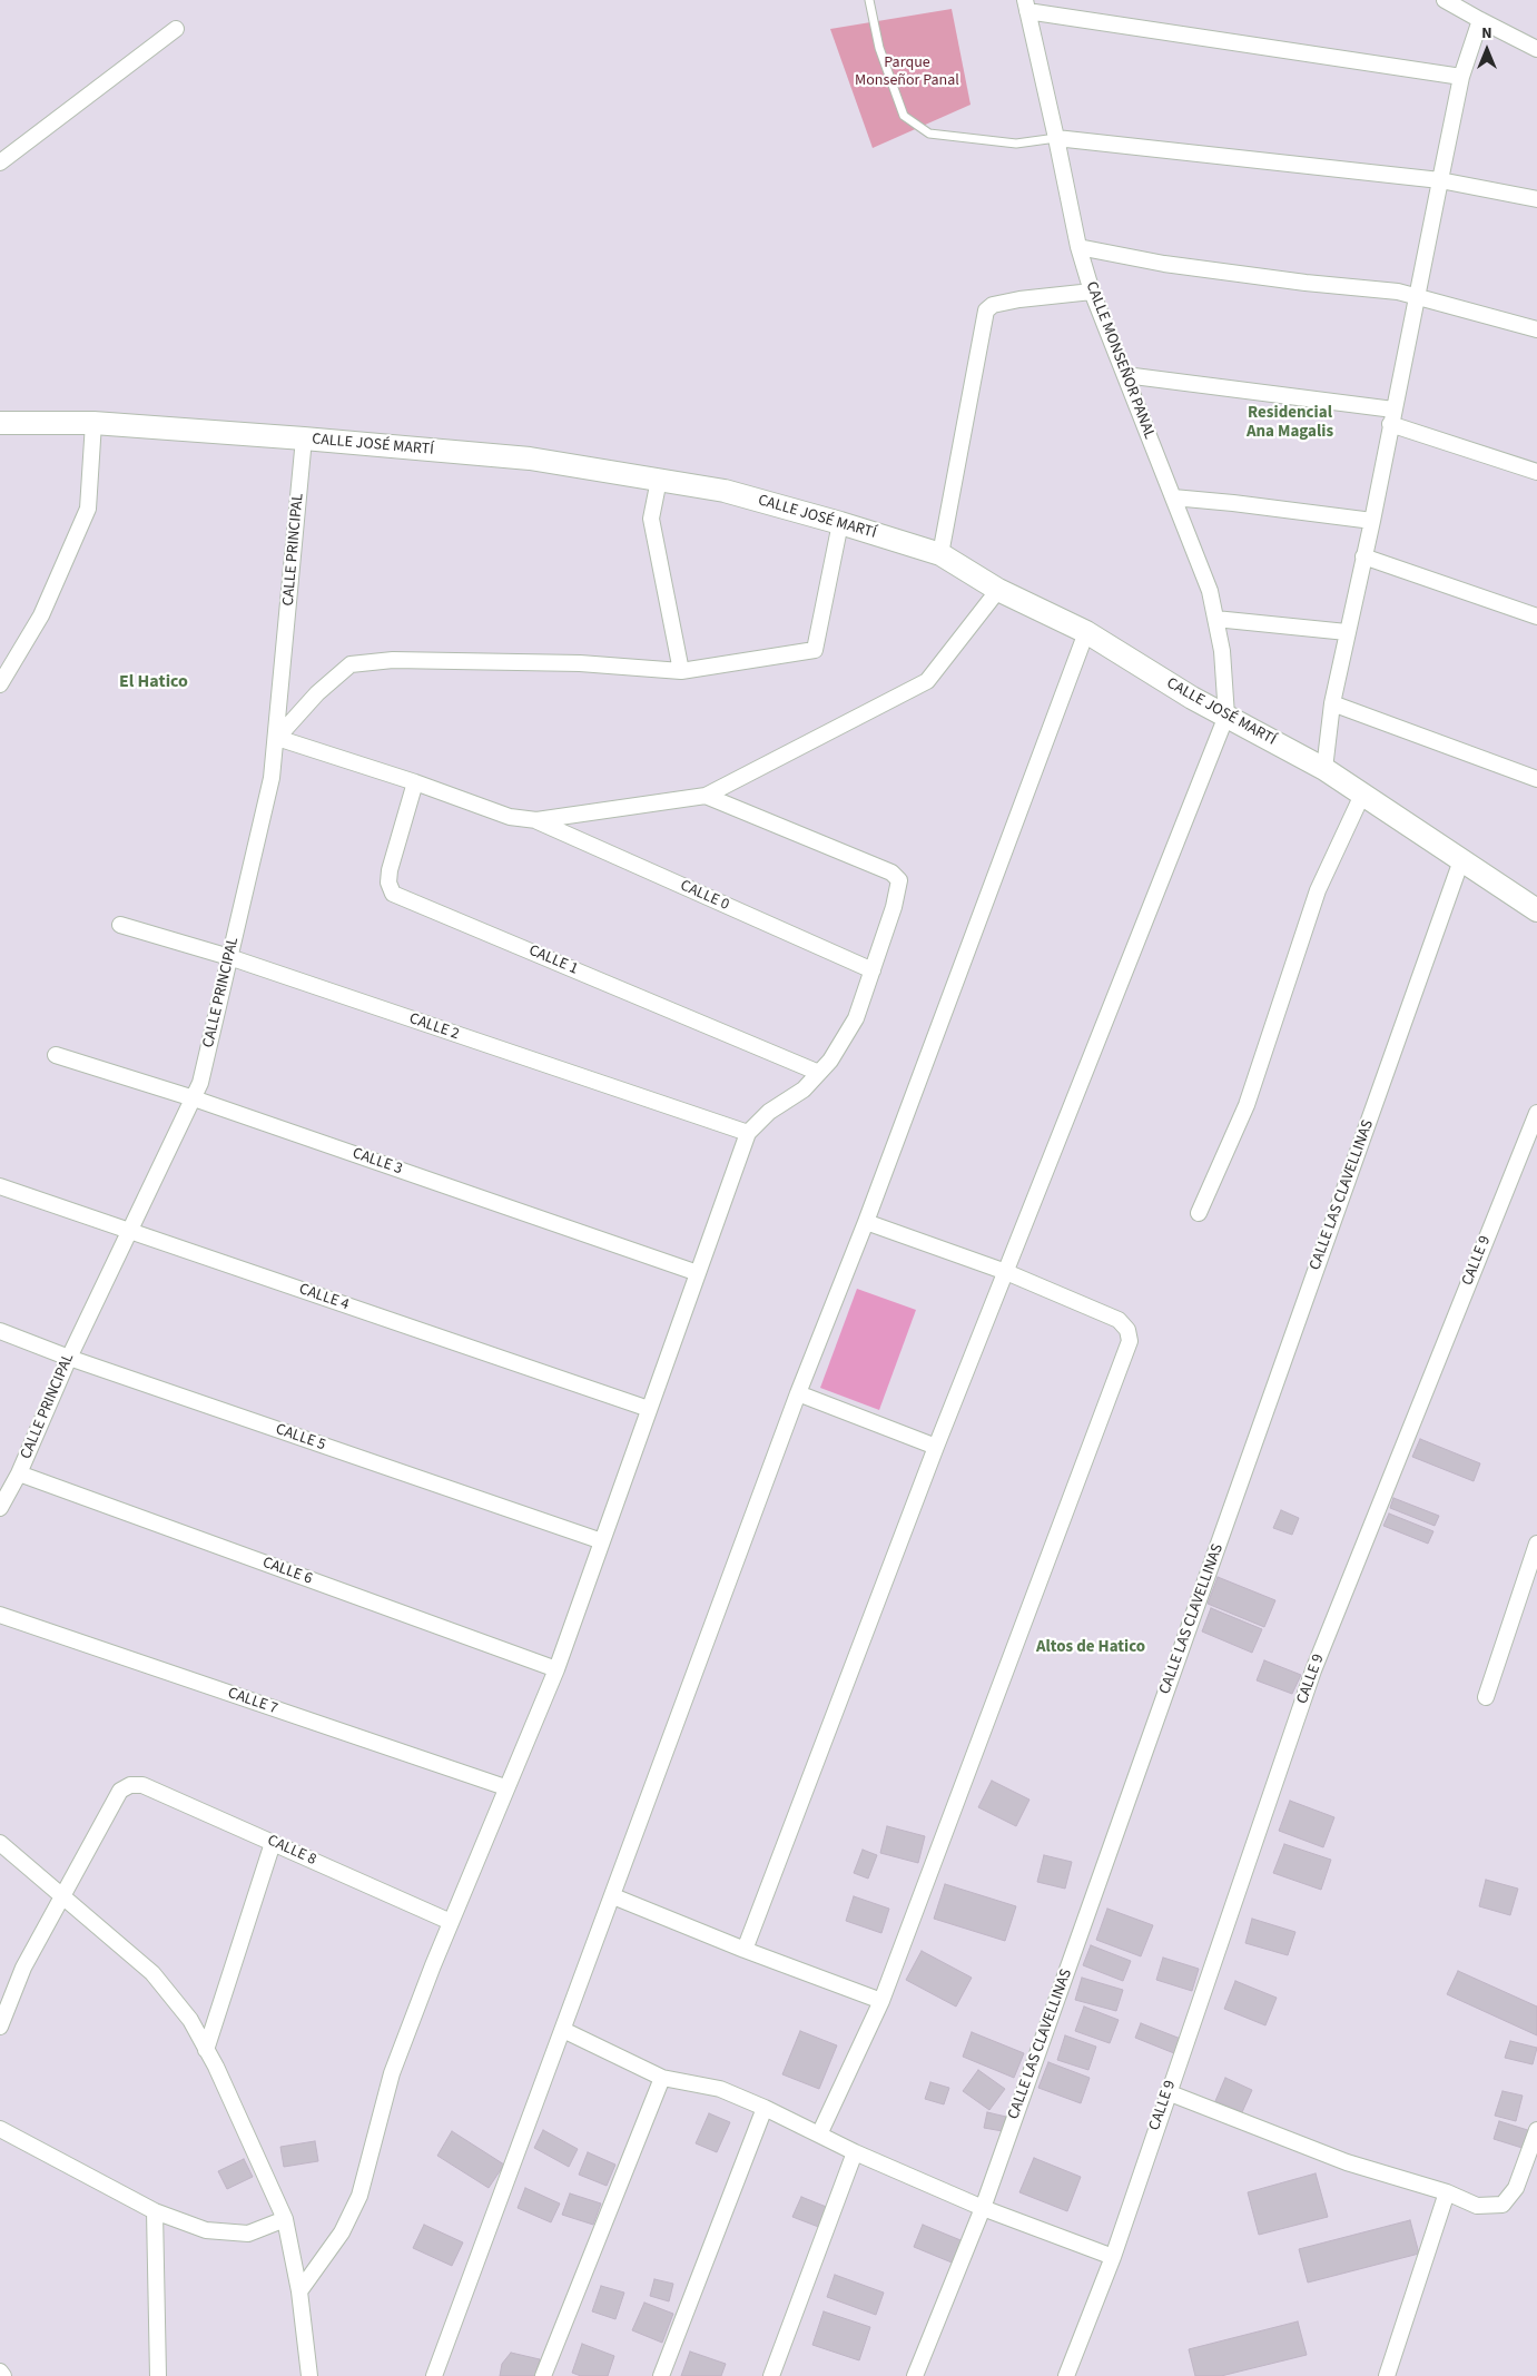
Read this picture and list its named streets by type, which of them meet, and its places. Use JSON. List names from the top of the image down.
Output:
{
  "streets": {
    "main road": ["CALLE JOSÉ MARTÍ"],
    "street": [
      "CALLE MONSEÑOR PANAL",
      "CALLE PRINCIPAL",
      "CALLE 0",
      "CALLE 1",
      "CALLE 2",
      "CALLE 3",
      "CALLE LAS CLAVELLINAS",
      "CALLE 9",
      "CALLE 4",
      "CALLE 5",
      "CALLE 6",
      "CALLE 7",
      "CALLE 8"
    ]
  },
  "crossings": [
    ["CALLE MONSEÑOR PANAL", "CALLE JOSÉ MARTÍ"],
    ["CALLE JOSÉ MARTÍ", "CALLE PRINCIPAL"],
    ["CALLE JOSÉ MARTÍ", "CALLE LAS CLAVELLINAS"],
    ["CALLE PRINCIPAL", "CALLE 2"],
    ["CALLE PRINCIPAL", "CALLE 3"],
    ["CALLE PRINCIPAL", "CALLE 4"],
    ["CALLE PRINCIPAL", "CALLE 5"],
    ["CALLE PRINCIPAL", "CALLE 6"]
  ],
  "districts": ["Residencial Ana Magalis", "El Hatico", "Altos de Hatico"],
  "parks": ["Parque Monseñor Panal"],
  "north": "top"
}
